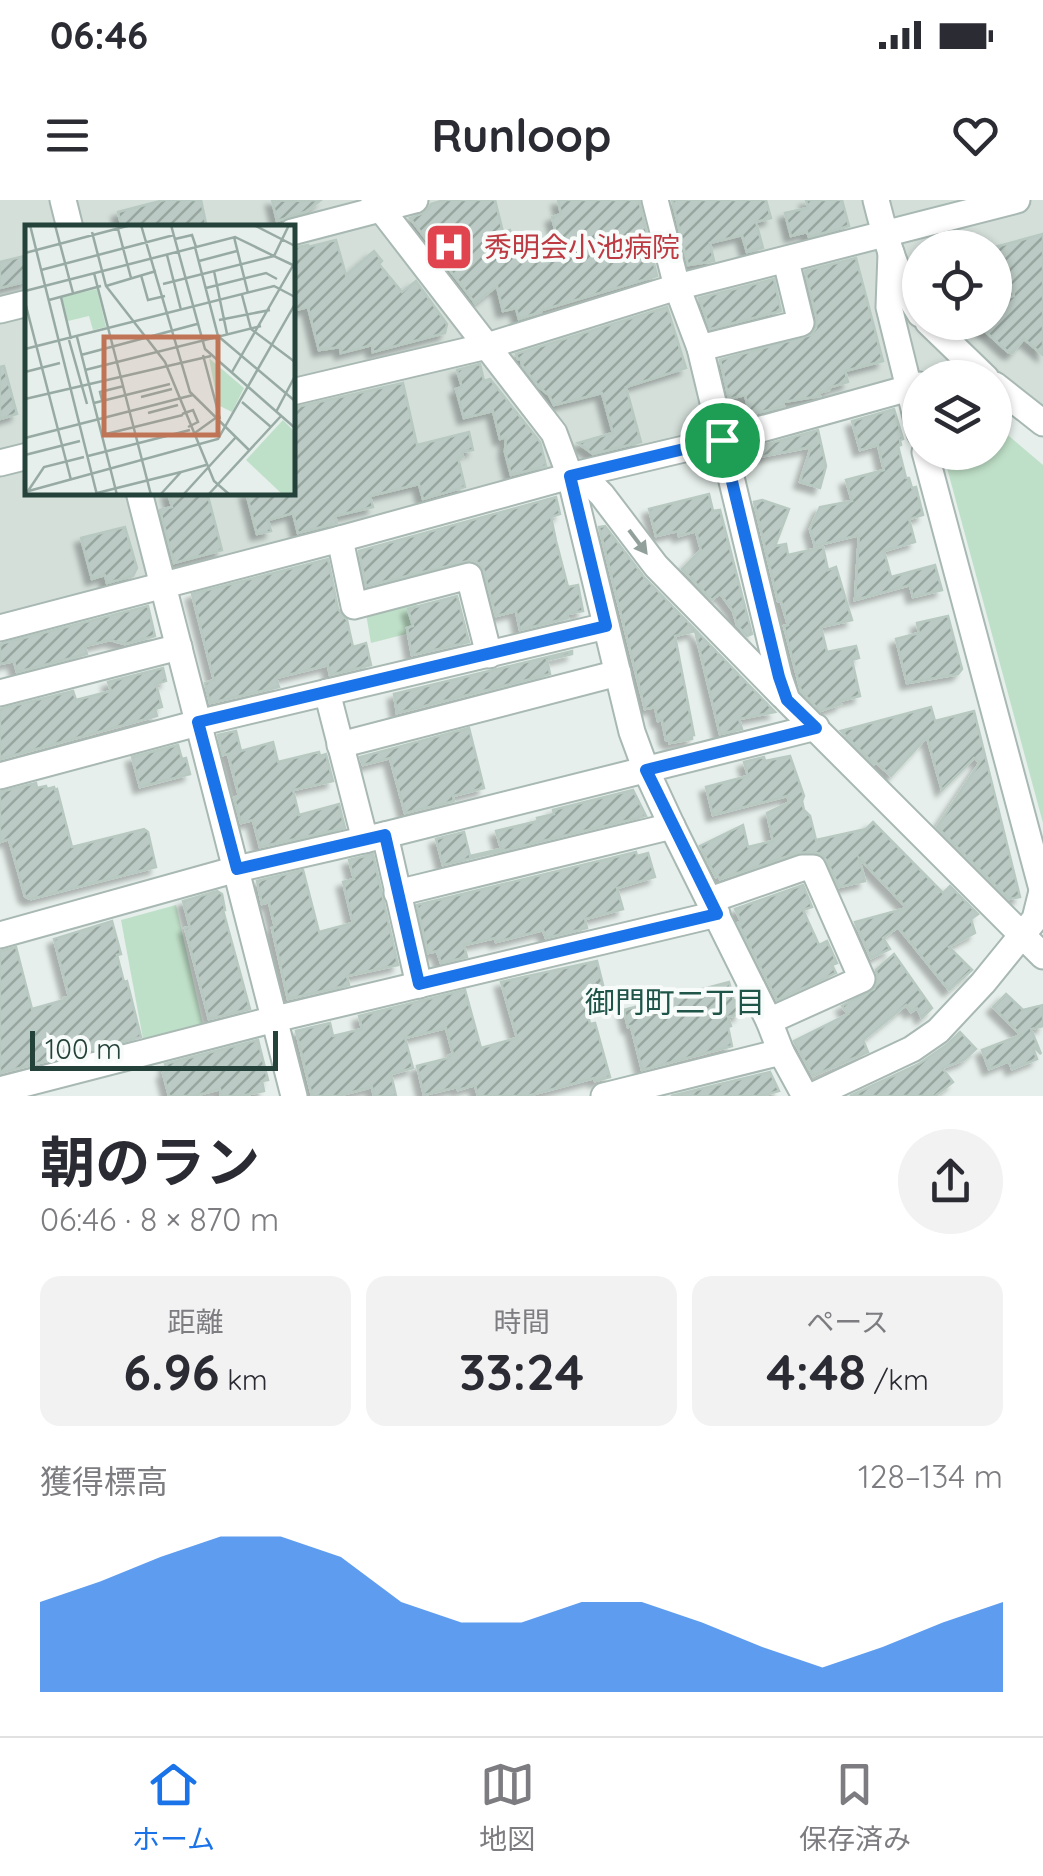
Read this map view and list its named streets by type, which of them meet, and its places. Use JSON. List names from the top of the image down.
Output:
{
  "districts": ["御門町二丁目"],
  "places": {
    "hospital": ["秀明会小池病院"]
  },
  "scale_bar": "100 m",
  "page": {
    "status": "06:46",
    "header": "Runloop",
    "scale": "100 m",
    "heading": ["朝のラン", "06:46 · 8 × 870 m"],
    "stats": [
      ["距離", "6.96 km"],
      ["時間", "33:24"],
      ["ペース", "4:48 /km"]
    ],
    "chart": ["獲得標高", "128–134 m"],
    "tabs": ["ホーム", "地図", "保存済み"]
  }
}
